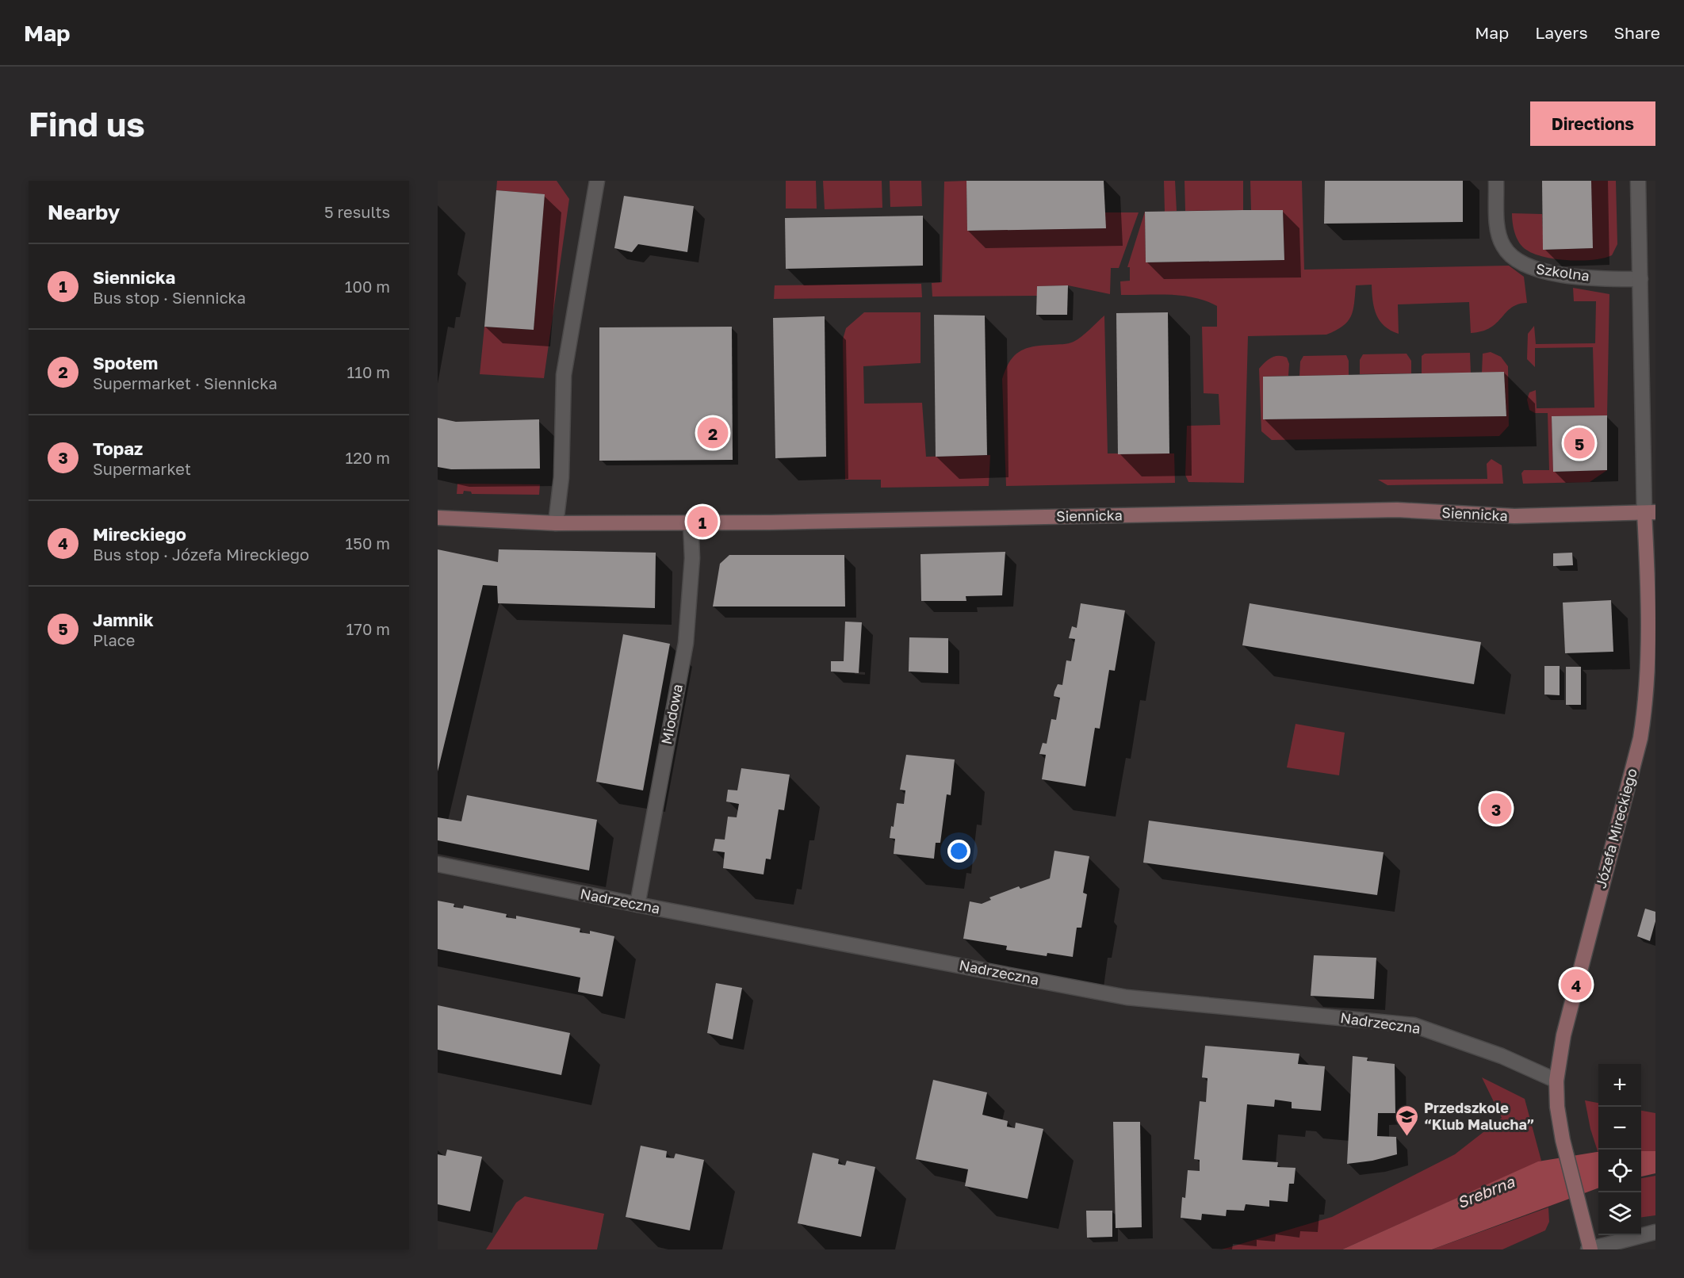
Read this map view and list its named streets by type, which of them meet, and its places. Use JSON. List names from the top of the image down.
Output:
{
  "streets": {
    "main road": ["Siennicka", "Józefa Mireckiego"],
    "street": ["Szkolna", "Miodowa", "Nadrzeczna"]
  },
  "crossings": [
    ["Siennicka", "Miodowa"],
    ["Siennicka", "Józefa Mireckiego"],
    ["Miodowa", "Nadrzeczna"],
    ["Józefa Mireckiego", "Nadrzeczna"]
  ],
  "water": ["Srebrna"],
  "places": {
    "school or university": ["Przedszkole “Klub Malucha”"]
  },
  "page": {
    "header": "Map",
    "nav": ["Map", "Layers", "Share"],
    "buttons": "Directions",
    "title": "Find us",
    "heading": ["Nearby", "5 results"],
    "list": [
      {
        "mark": "1",
        "name": "Siennicka",
        "note": "Bus stop · Siennicka",
        "value": "100 m"
      },
      {
        "mark": "2",
        "name": "Społem",
        "note": "Supermarket · Siennicka",
        "value": "110 m"
      },
      {
        "mark": "3",
        "name": "Topaz",
        "note": "Supermarket",
        "value": "120 m"
      },
      {
        "mark": "4",
        "name": "Mireckiego",
        "note": "Bus stop · Józefa Mireckiego",
        "value": "150 m"
      },
      {
        "mark": "5",
        "name": "Jamnik",
        "note": "Place",
        "value": "170 m"
      }
    ],
    "pins": [
      "2",
      "5",
      "1",
      "3",
      "4"
    ],
    "map_buttons": ["+", "−"]
  }
}
